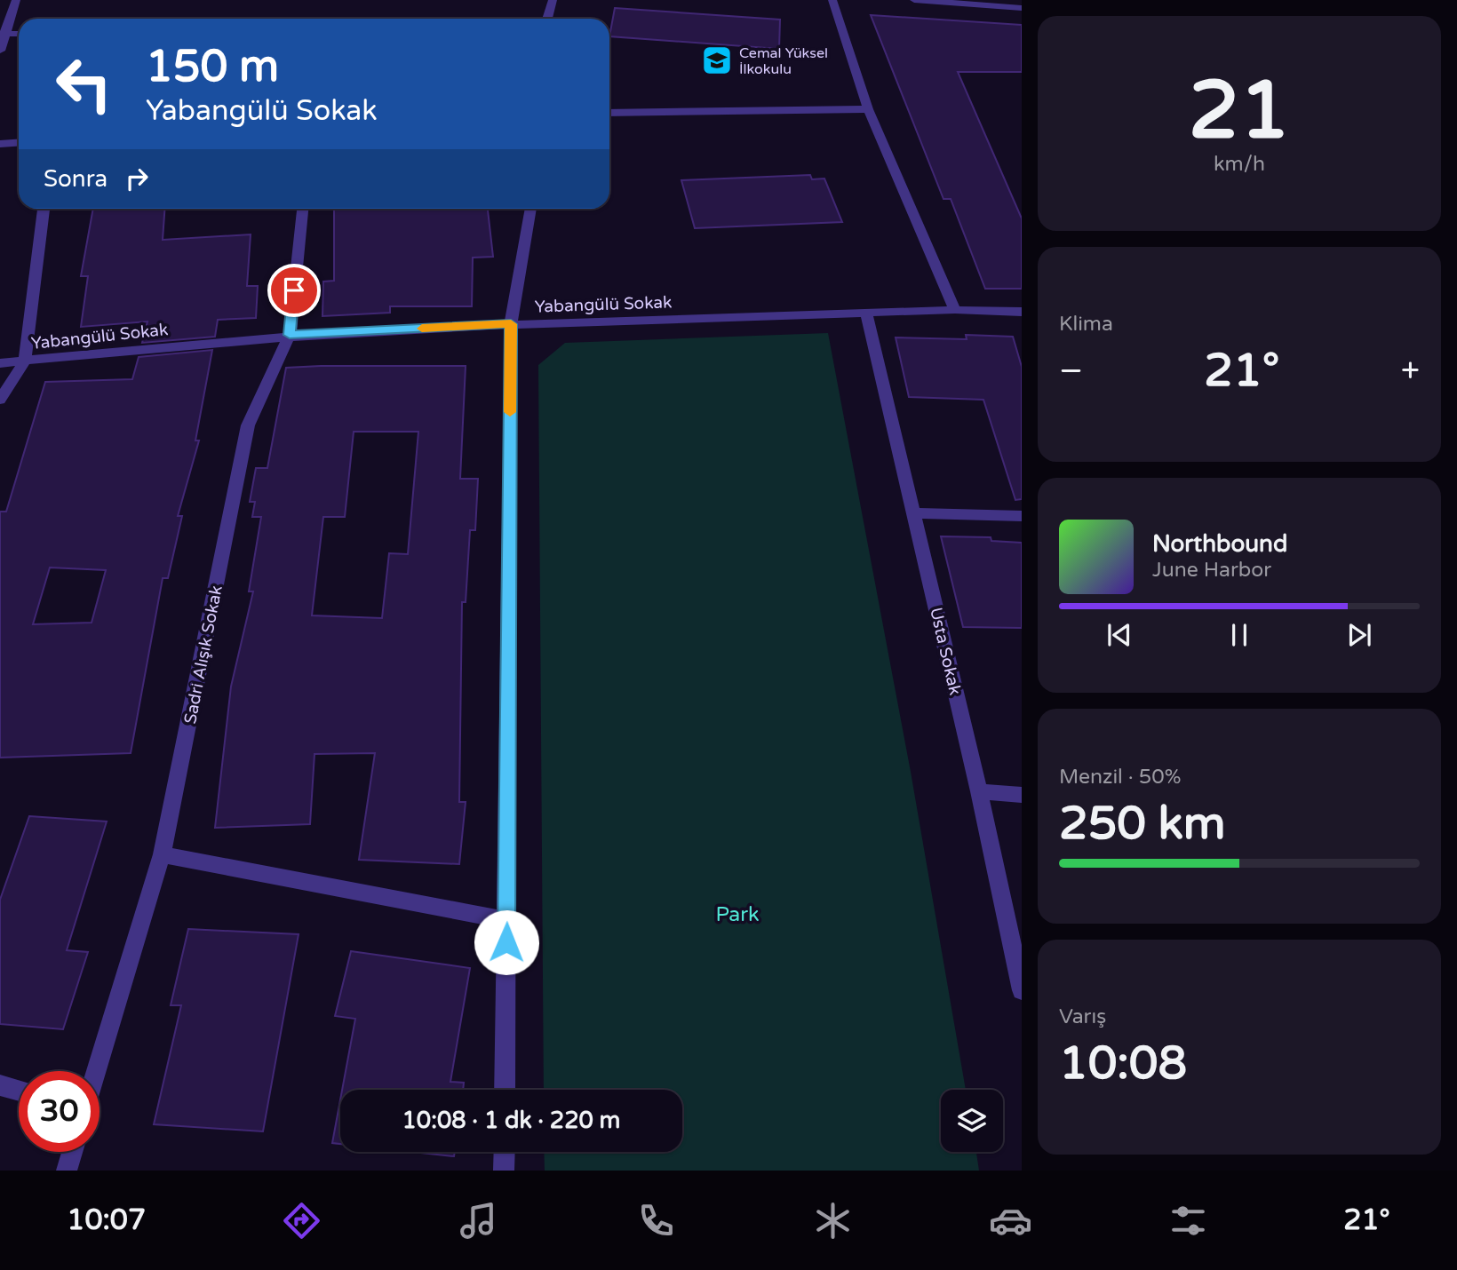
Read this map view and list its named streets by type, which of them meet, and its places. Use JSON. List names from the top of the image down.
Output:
{
  "streets": {
    "street": ["Yabangülü Sokak", "Usta Sokak", "Sadri Alışık Sokak"]
  },
  "crossings": [
    ["Yabangülü Sokak", "Usta Sokak"],
    ["Yabangülü Sokak", "Sadri Alışık Sokak"]
  ],
  "parks": ["Park"],
  "places": {
    "school or university": ["Cemal Yüksel İlkokulu"]
  },
  "page": {
    "tile": [
      ["21", "km/h"],
      "Klima",
      ["Menzil · 50%", "250 km"],
      ["Varış", "10:08"]
    ],
    "turn": ["150 m", "Yabangülü Sokak"],
    "then": "Sonra",
    "heat": ["−", "21°", "+"],
    "song": ["Northbound", "June Harbor"],
    "limit": "30",
    "trip": "10:08 · 1 dk · 220 m",
    "tabs": ["10:07", "21°"]
  }
}
